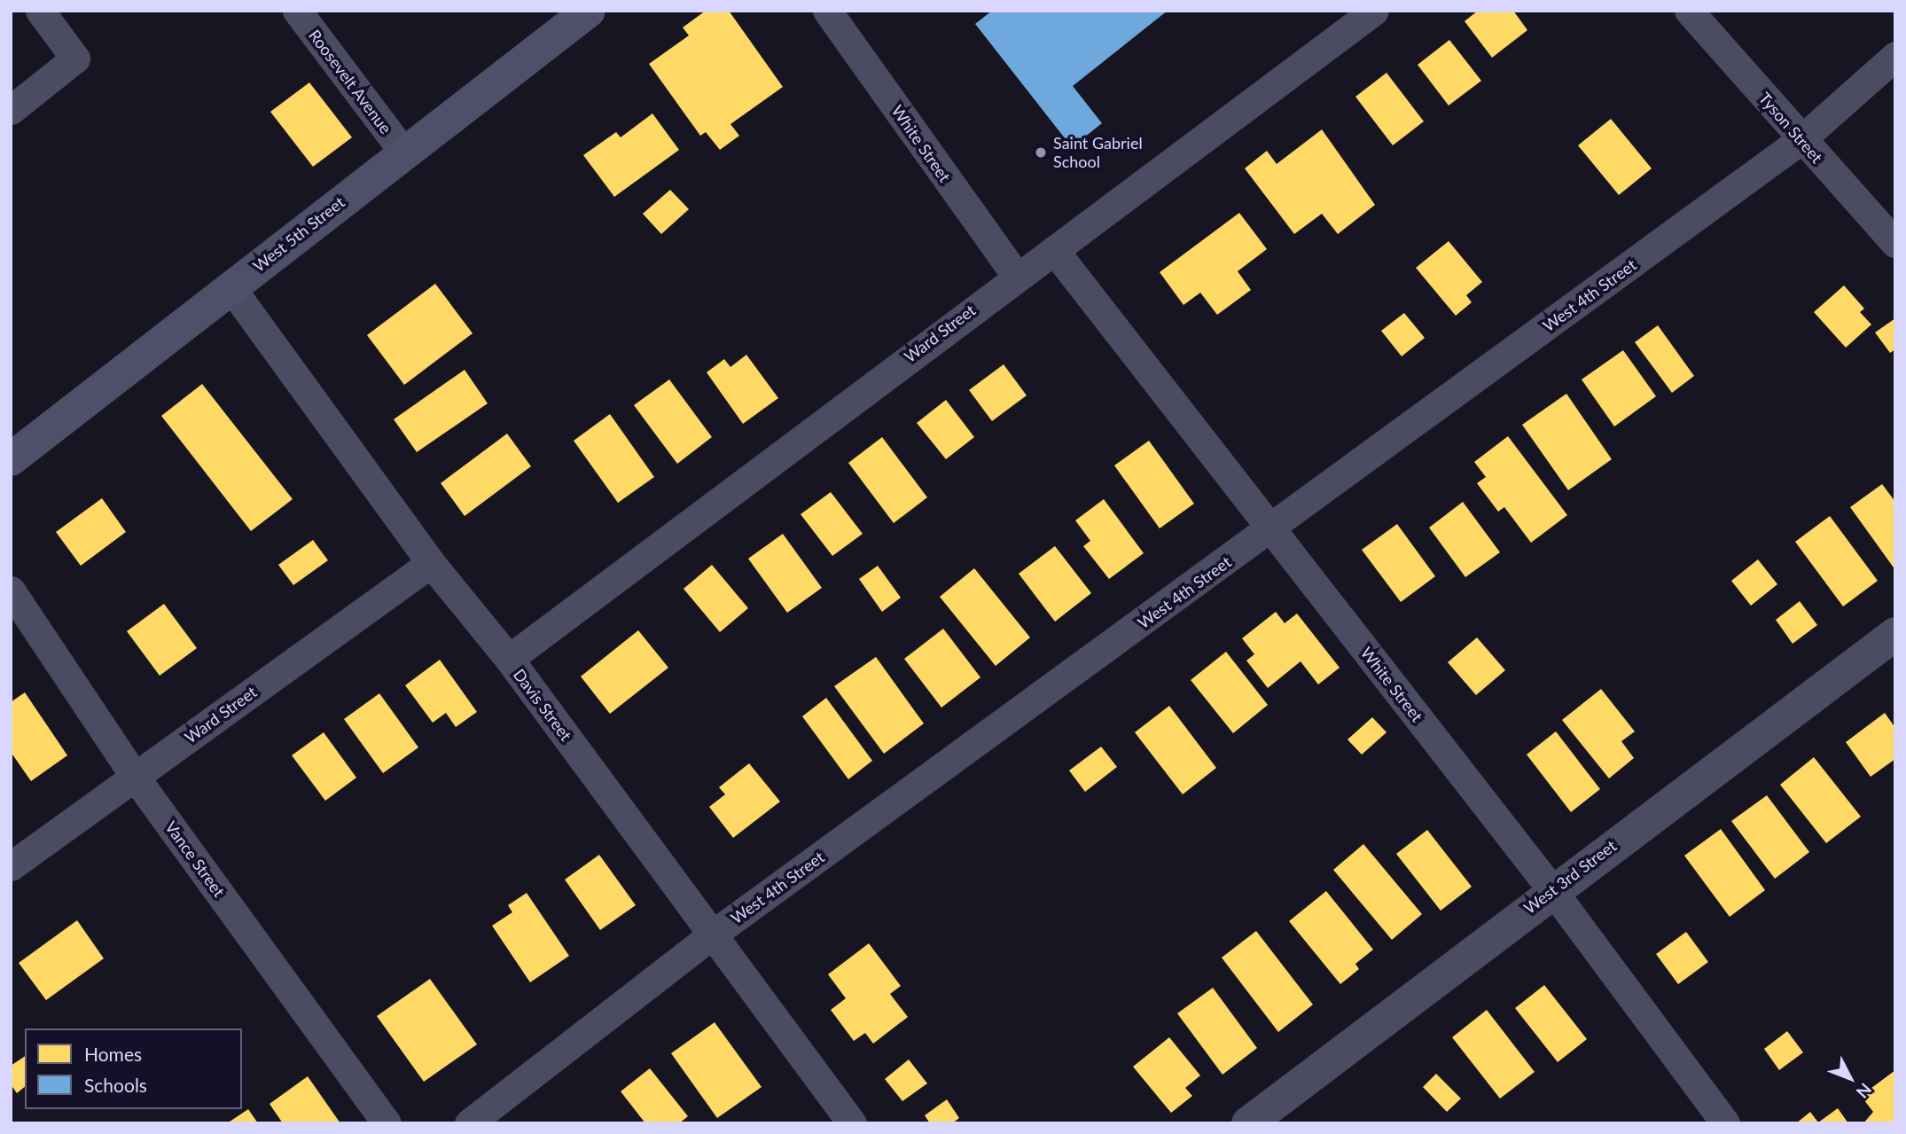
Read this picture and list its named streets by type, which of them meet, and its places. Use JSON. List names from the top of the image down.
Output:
{
  "streets": {
    "main road": ["West 5th Street"],
    "street": [
      "Roosevelt Avenue",
      "Tyson Street",
      "White Street",
      "West 4th Street",
      "Ward Street",
      "Davis Street",
      "Vance Street",
      "West 3rd Street"
    ]
  },
  "crossings": [
    ["Roosevelt Avenue", "West 5th Street"],
    ["Tyson Street", "West 4th Street"],
    ["White Street", "West 4th Street"],
    ["White Street", "Ward Street"],
    ["White Street", "West 3rd Street"],
    ["West 5th Street", "Davis Street"],
    ["West 4th Street", "Davis Street"],
    ["Ward Street", "Davis Street"],
    ["Ward Street", "Vance Street"]
  ],
  "places": ["Saint Gabriel School"],
  "legend": ["Homes", "Schools"],
  "north": "bottom right"
}
